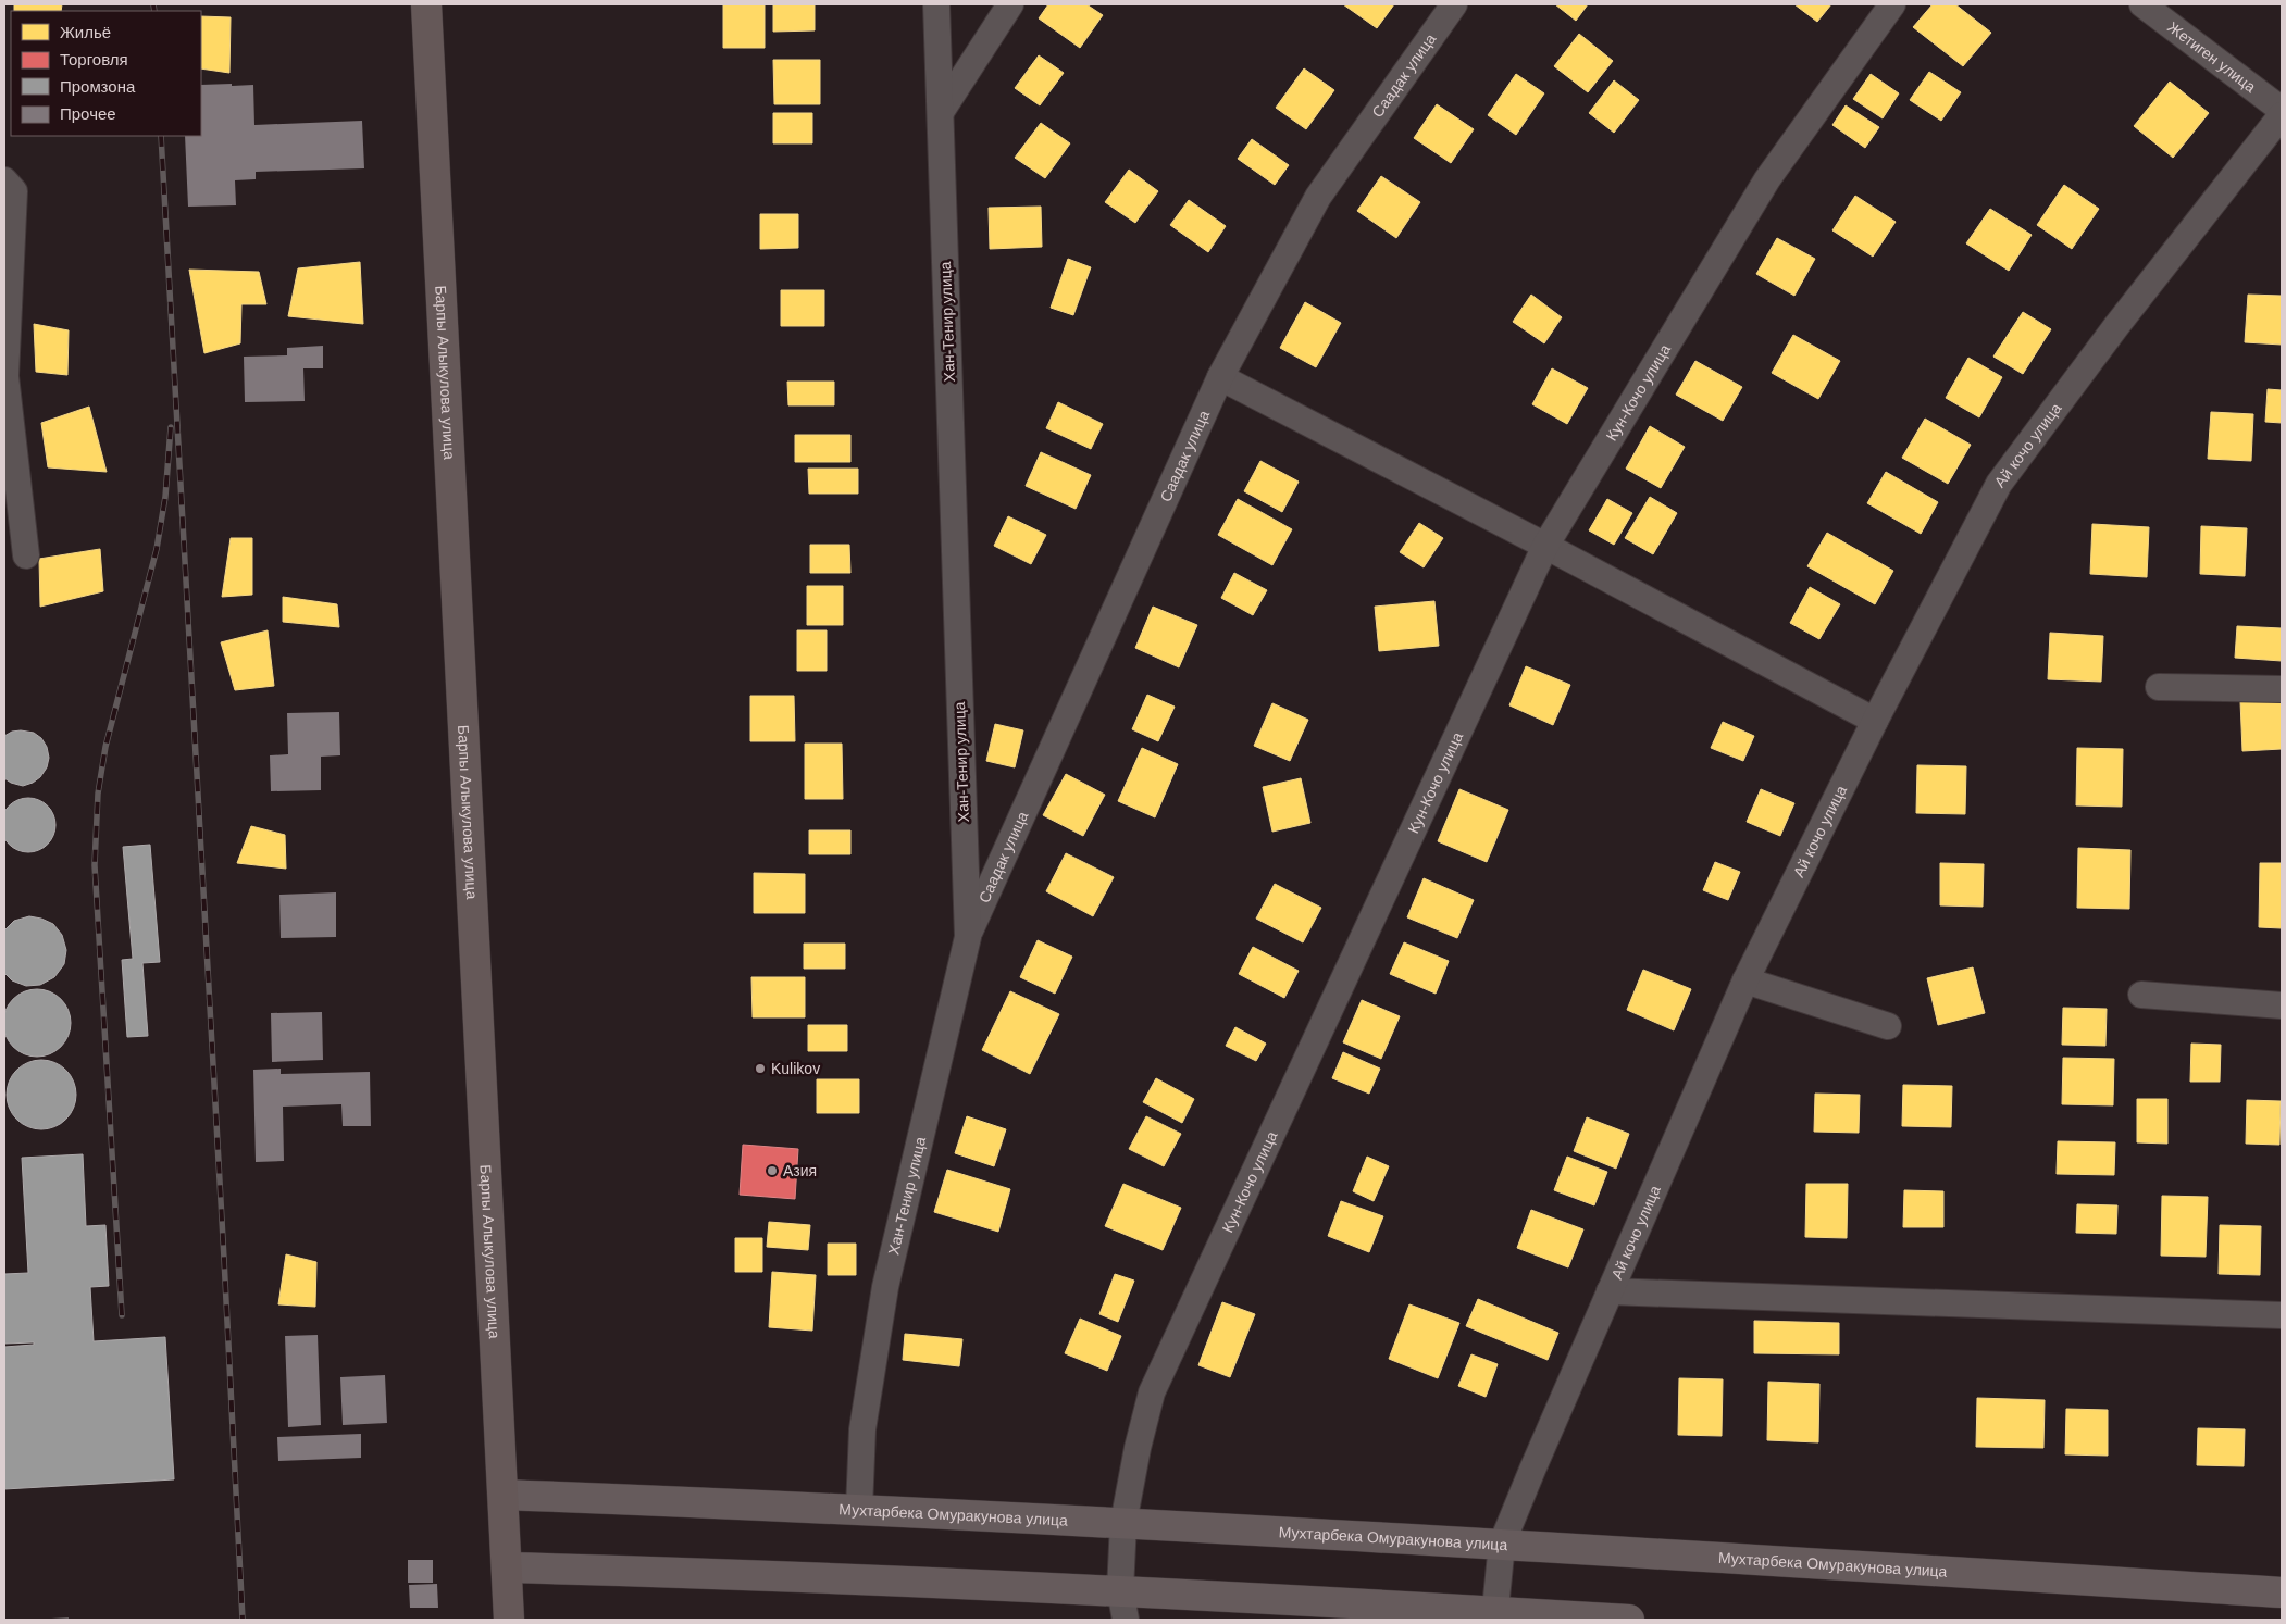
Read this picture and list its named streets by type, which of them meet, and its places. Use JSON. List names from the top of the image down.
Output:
{
  "streets": {
    "main road": ["Барпы Алыкулова улица", "Мухтарбека Омуракунова улица"],
    "street": [
      "Жетиген улица",
      "Саадак улица",
      "Хан-Тенир улица",
      "Кун-Кочо улица",
      "Ай кочо улица"
    ]
  },
  "crossings": [
    ["Саадак улица", "Хан-Тенир улица"],
    ["Хан-Тенир улица", "Мухтарбека Омуракунова улица"],
    ["Барпы Алыкулова улица", "Мухтарбека Омуракунова улица"],
    ["Кун-Кочо улица", "Мухтарбека Омуракунова улица"],
    ["Ай кочо улица", "Мухтарбека Омуракунова улица"]
  ],
  "places": ["Kulikov", "Азия"],
  "legend": [
    "Жильё",
    "Торговля",
    "Промзона",
    "Прочее"
  ]
}
